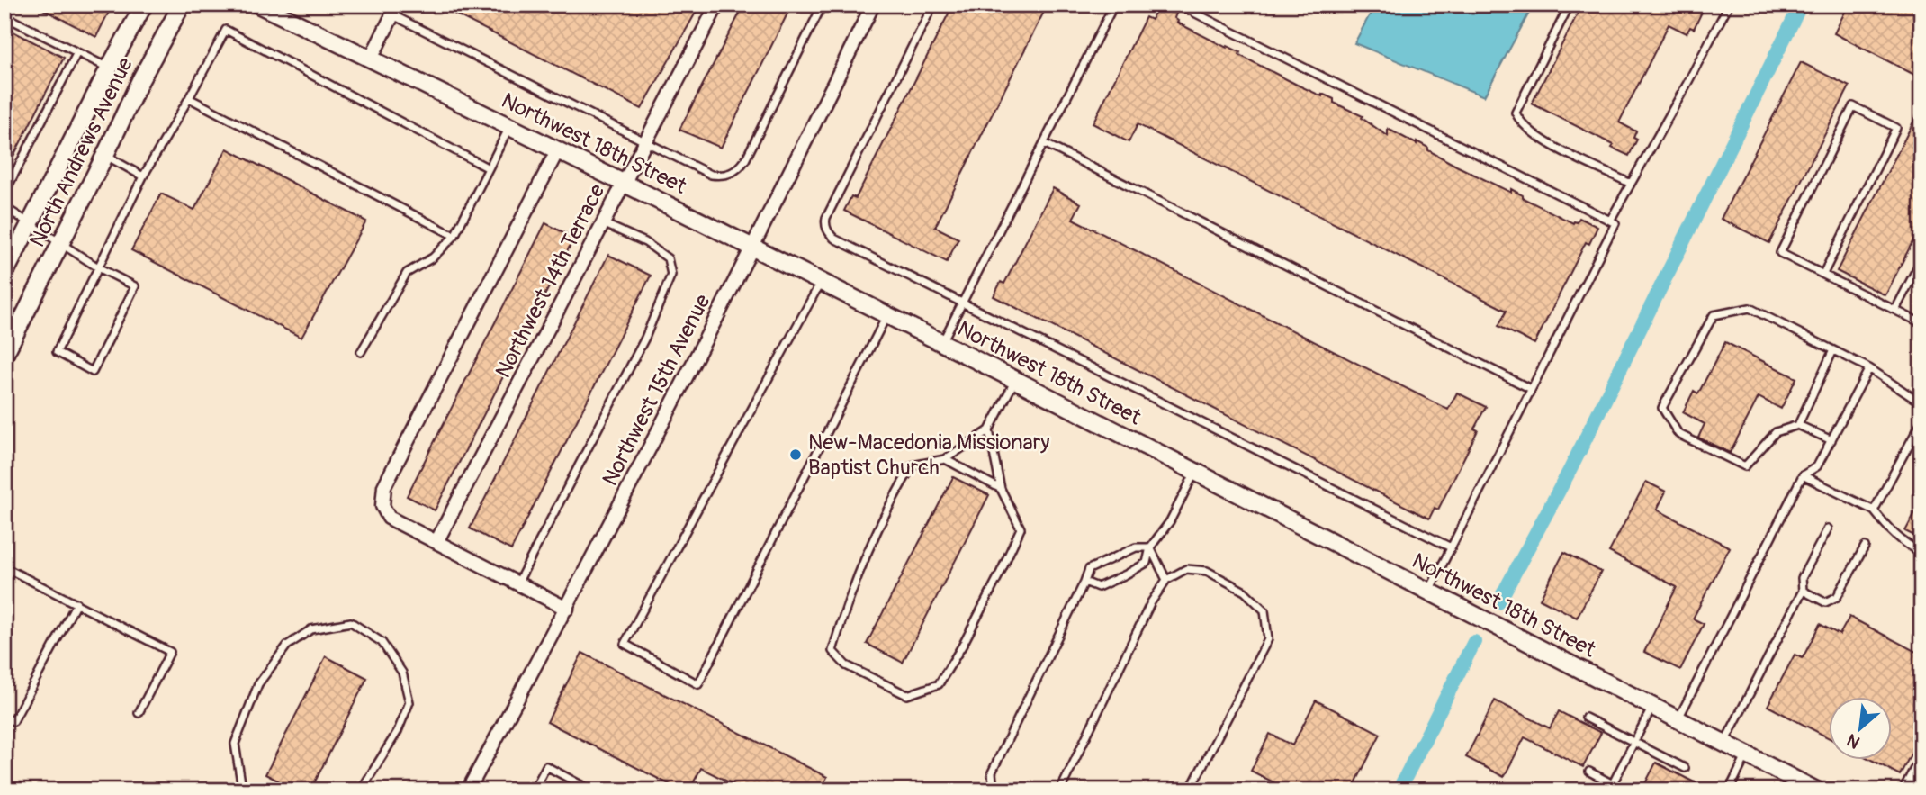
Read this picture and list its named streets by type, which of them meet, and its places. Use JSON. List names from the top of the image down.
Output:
{
  "streets": {
    "street": [
      "Northwest 18th Street",
      "North Andrews Avenue",
      "Northwest 14th Terrace",
      "Northwest 15th Avenue"
    ]
  },
  "crossings": [
    ["Northwest 18th Street", "Northwest 14th Terrace"],
    ["Northwest 18th Street", "Northwest 15th Avenue"]
  ],
  "places": ["New-Macedonia Missionary Baptist Church"],
  "north": "bottom left"
}
